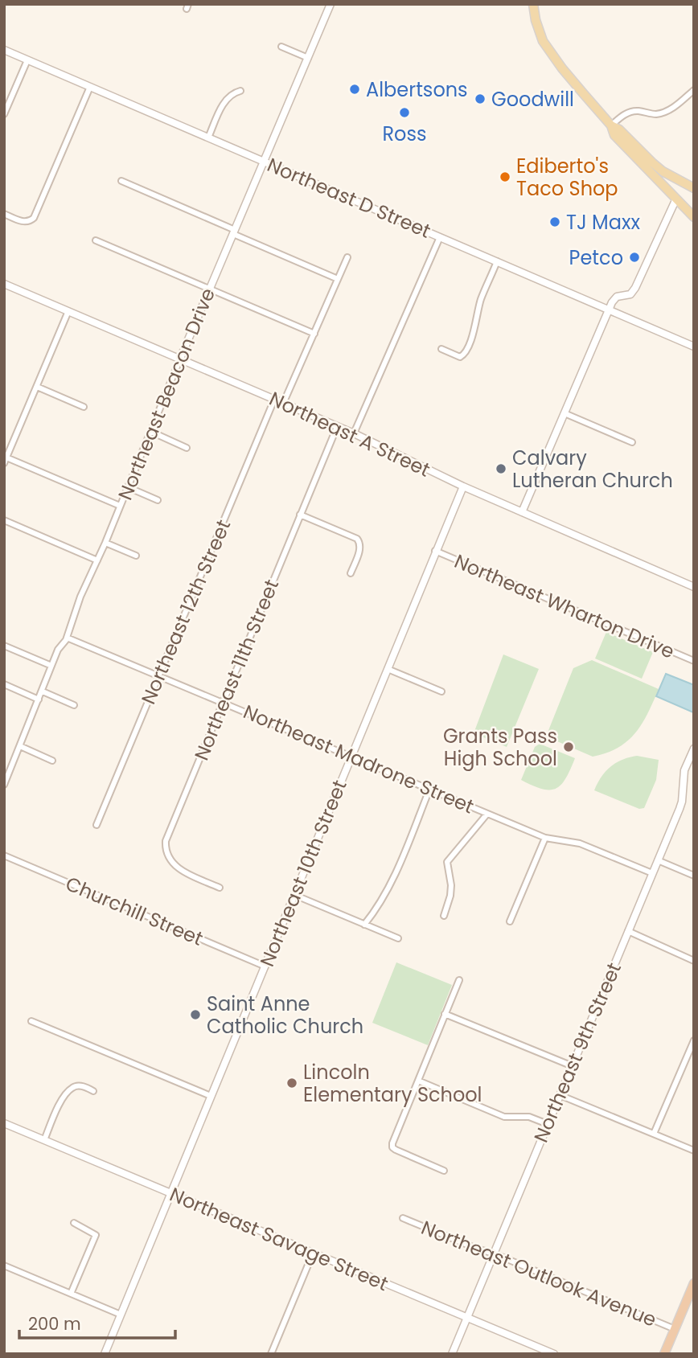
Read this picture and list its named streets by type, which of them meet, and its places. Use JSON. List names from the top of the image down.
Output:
{
  "streets": {
    "street": [
      "Northeast D Street",
      "Northeast Beacon Drive",
      "Northeast A Street",
      "Northeast Wharton Drive",
      "Northeast 12th Street",
      "Northeast 11th Street",
      "Northeast Madrone Street",
      "Northeast 10th Street",
      "Churchill Street",
      "Northeast 9th Street",
      "Northeast Savage Street",
      "Northeast Outlook Avenue"
    ]
  },
  "crossings": [
    ["Northeast D Street", "Northeast Beacon Drive"],
    ["Northeast Beacon Drive", "Northeast A Street"],
    ["Northeast Beacon Drive", "Northeast Madrone Street"],
    ["Northeast A Street", "Northeast 12th Street"],
    ["Northeast A Street", "Northeast 11th Street"],
    ["Northeast A Street", "Northeast 10th Street"],
    ["Northeast Wharton Drive", "Northeast 10th Street"],
    ["Northeast 12th Street", "Northeast Madrone Street"],
    ["Northeast 11th Street", "Northeast Madrone Street"],
    ["Northeast Madrone Street", "Northeast 10th Street"],
    ["Northeast Madrone Street", "Northeast 9th Street"],
    ["Northeast 10th Street", "Churchill Street"],
    ["Northeast 10th Street", "Northeast Savage Street"],
    ["Northeast 9th Street", "Northeast Savage Street"],
    ["Northeast 9th Street", "Northeast Outlook Avenue"]
  ],
  "places": [
    "Albertsons",
    "Goodwill",
    "Ross",
    "Ediberto's Taco Shop",
    "TJ Maxx",
    "Petco",
    "Calvary Lutheran Church",
    "Grants Pass High School",
    "Saint Anne Catholic Church",
    "Lincoln Elementary School"
  ],
  "scale_bar": "200 m"
}
